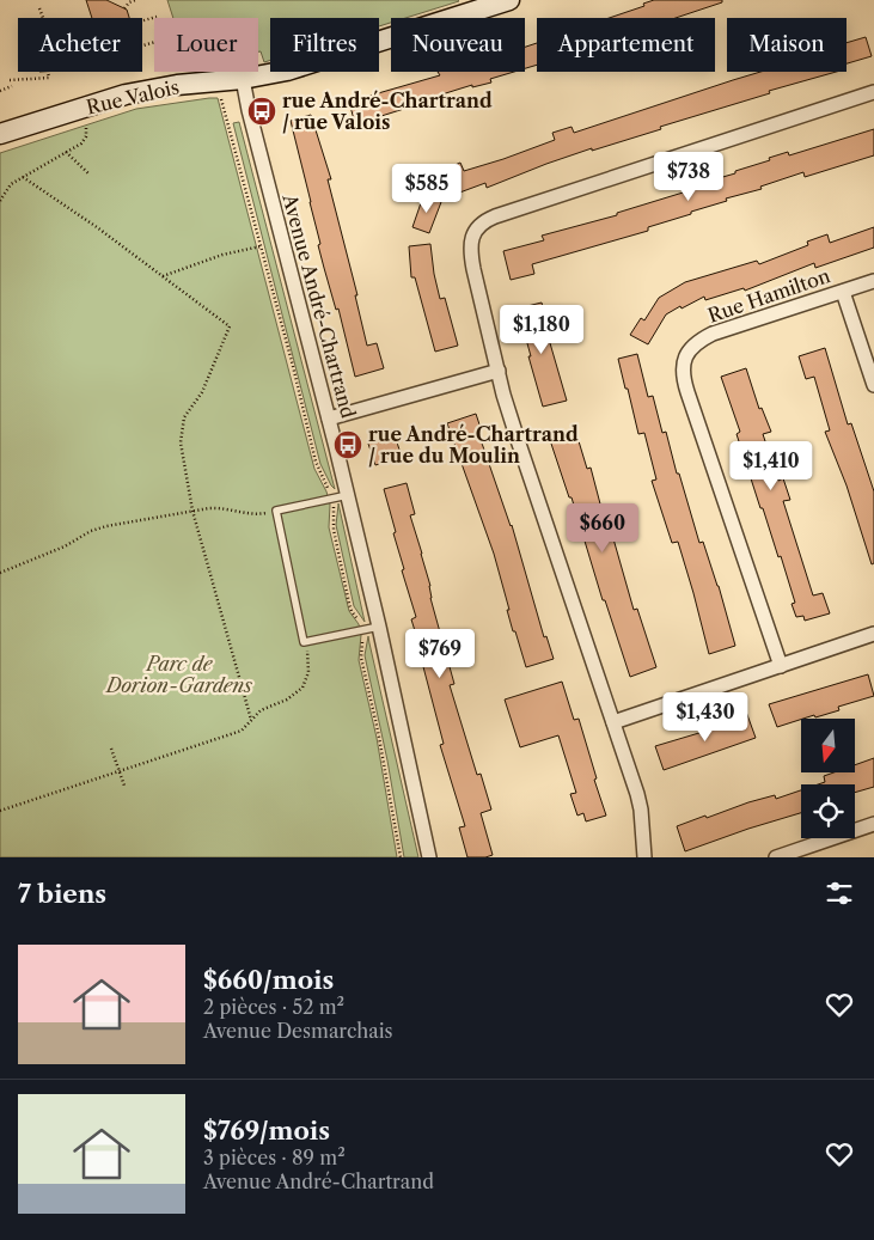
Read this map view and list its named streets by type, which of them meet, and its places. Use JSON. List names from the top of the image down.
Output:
{
  "streets": {
    "street": ["Rue Valois", "Rue Hamilton", "Avenue André-Chartrand"]
  },
  "crossings": [
    ["Rue Valois", "Avenue André-Chartrand"]
  ],
  "parks": ["Parc de Dorion-Gardens"],
  "places": {
    "bus stop": ["rue André-Chartrand / rue Valois", "rue André-Chartrand / rue du Moulin"]
  },
  "north": "bottom",
  "page": {
    "chip": [
      "Acheter",
      "Louer",
      "Filtres",
      "Nouveau",
      "Appartement",
      "Maison"
    ],
    "price": [
      "$738",
      "$585",
      "$1,180",
      "$1,410",
      "$660",
      "$769",
      "$1,430"
    ],
    "heading": "7 biens",
    "list": [
      {
        "name": "$660/mois",
        "note": "2 pièces · 52 m² · Avenue Desmarchais"
      },
      {
        "name": "$769/mois",
        "note": "3 pièces · 89 m² · Avenue André-Chartrand"
      }
    ]
  }
}
